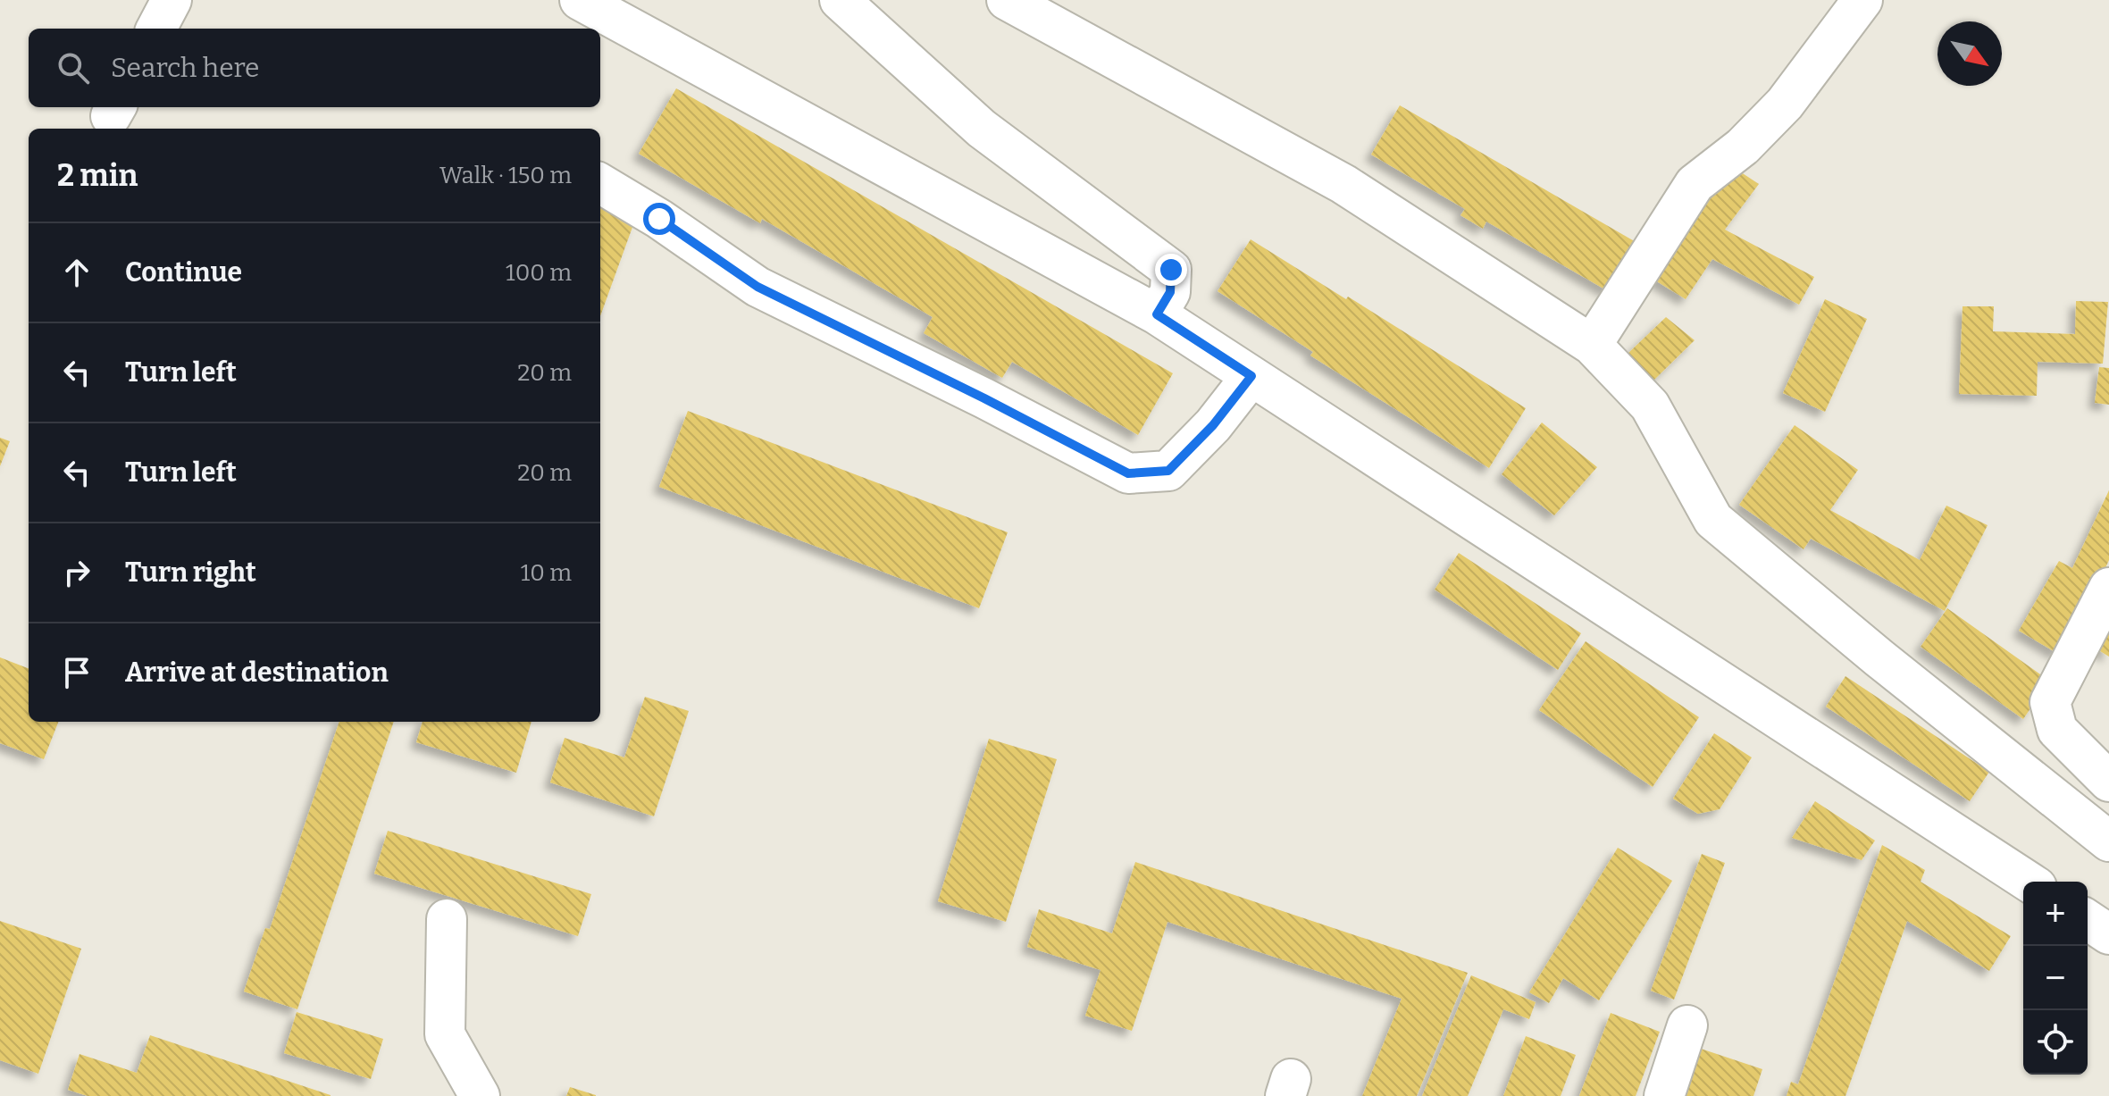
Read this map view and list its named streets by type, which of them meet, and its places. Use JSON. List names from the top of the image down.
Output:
{
  "north": "bottom right",
  "page": {
    "search": "Search here",
    "heading": ["2 min", "Walk · 150 m"],
    "list": [
      ["Continue", "100 m"],
      ["Turn left", "20 m"],
      ["Turn left", "20 m"],
      ["Turn right", "10 m"],
      "Arrive at destination"
    ],
    "map_buttons": ["+", "−"]
  }
}
